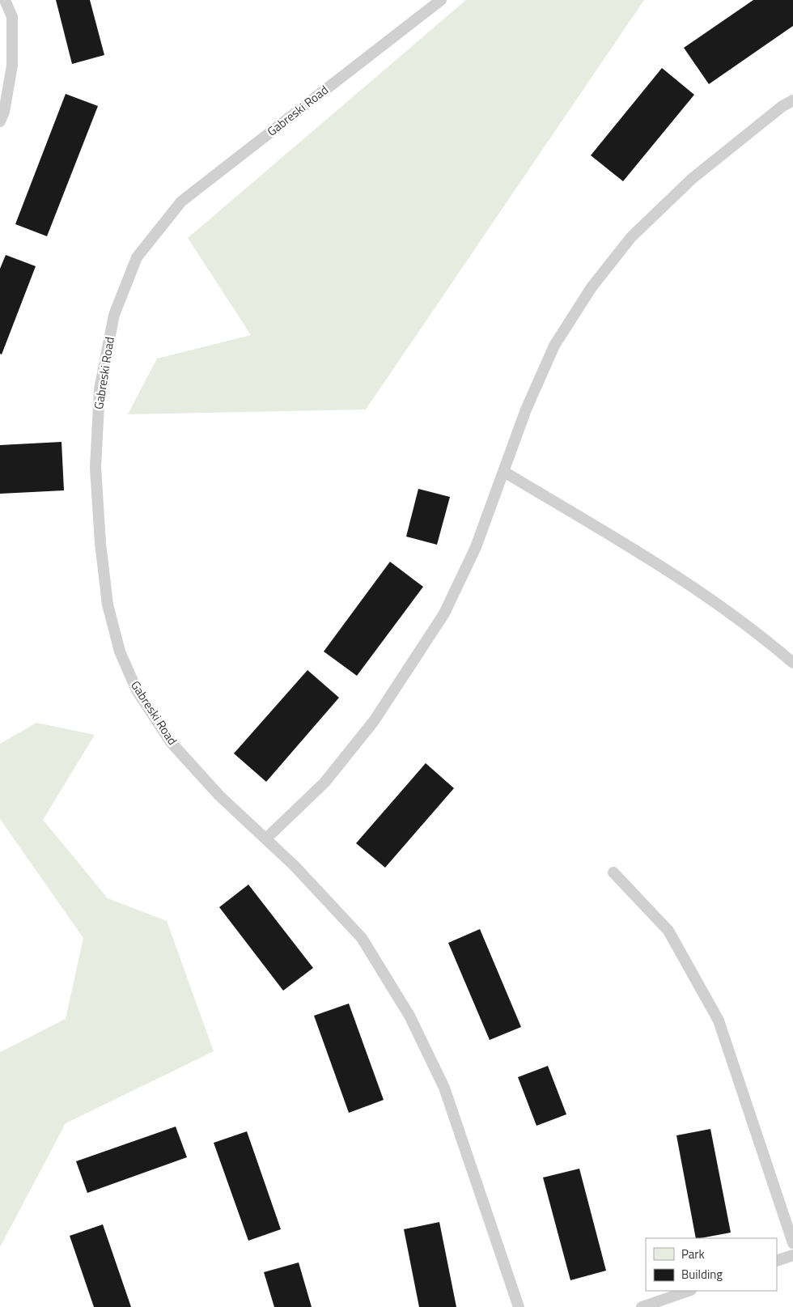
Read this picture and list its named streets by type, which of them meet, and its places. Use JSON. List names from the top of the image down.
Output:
{
  "streets": {
    "lane": ["Gabreski Road"]
  },
  "legend": ["Park", "Building"]
}
